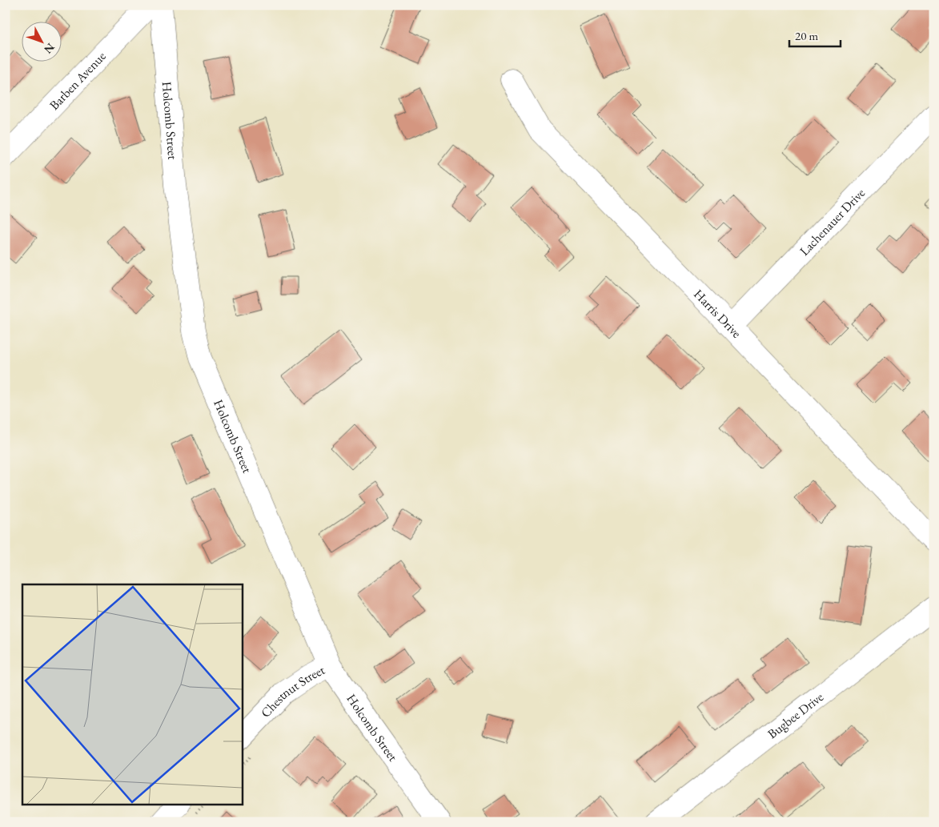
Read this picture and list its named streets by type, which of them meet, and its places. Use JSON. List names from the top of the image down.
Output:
{
  "streets": {
    "street": [
      "Barben Avenue",
      "Holcomb Street",
      "Lachenauer Drive",
      "Harris Drive",
      "Chestnut Street",
      "Bugbee Drive"
    ]
  },
  "crossings": [
    ["Holcomb Street", "Chestnut Street"],
    ["Lachenauer Drive", "Harris Drive"]
  ],
  "scale_bar": "20 m",
  "north": "bottom right"
}
